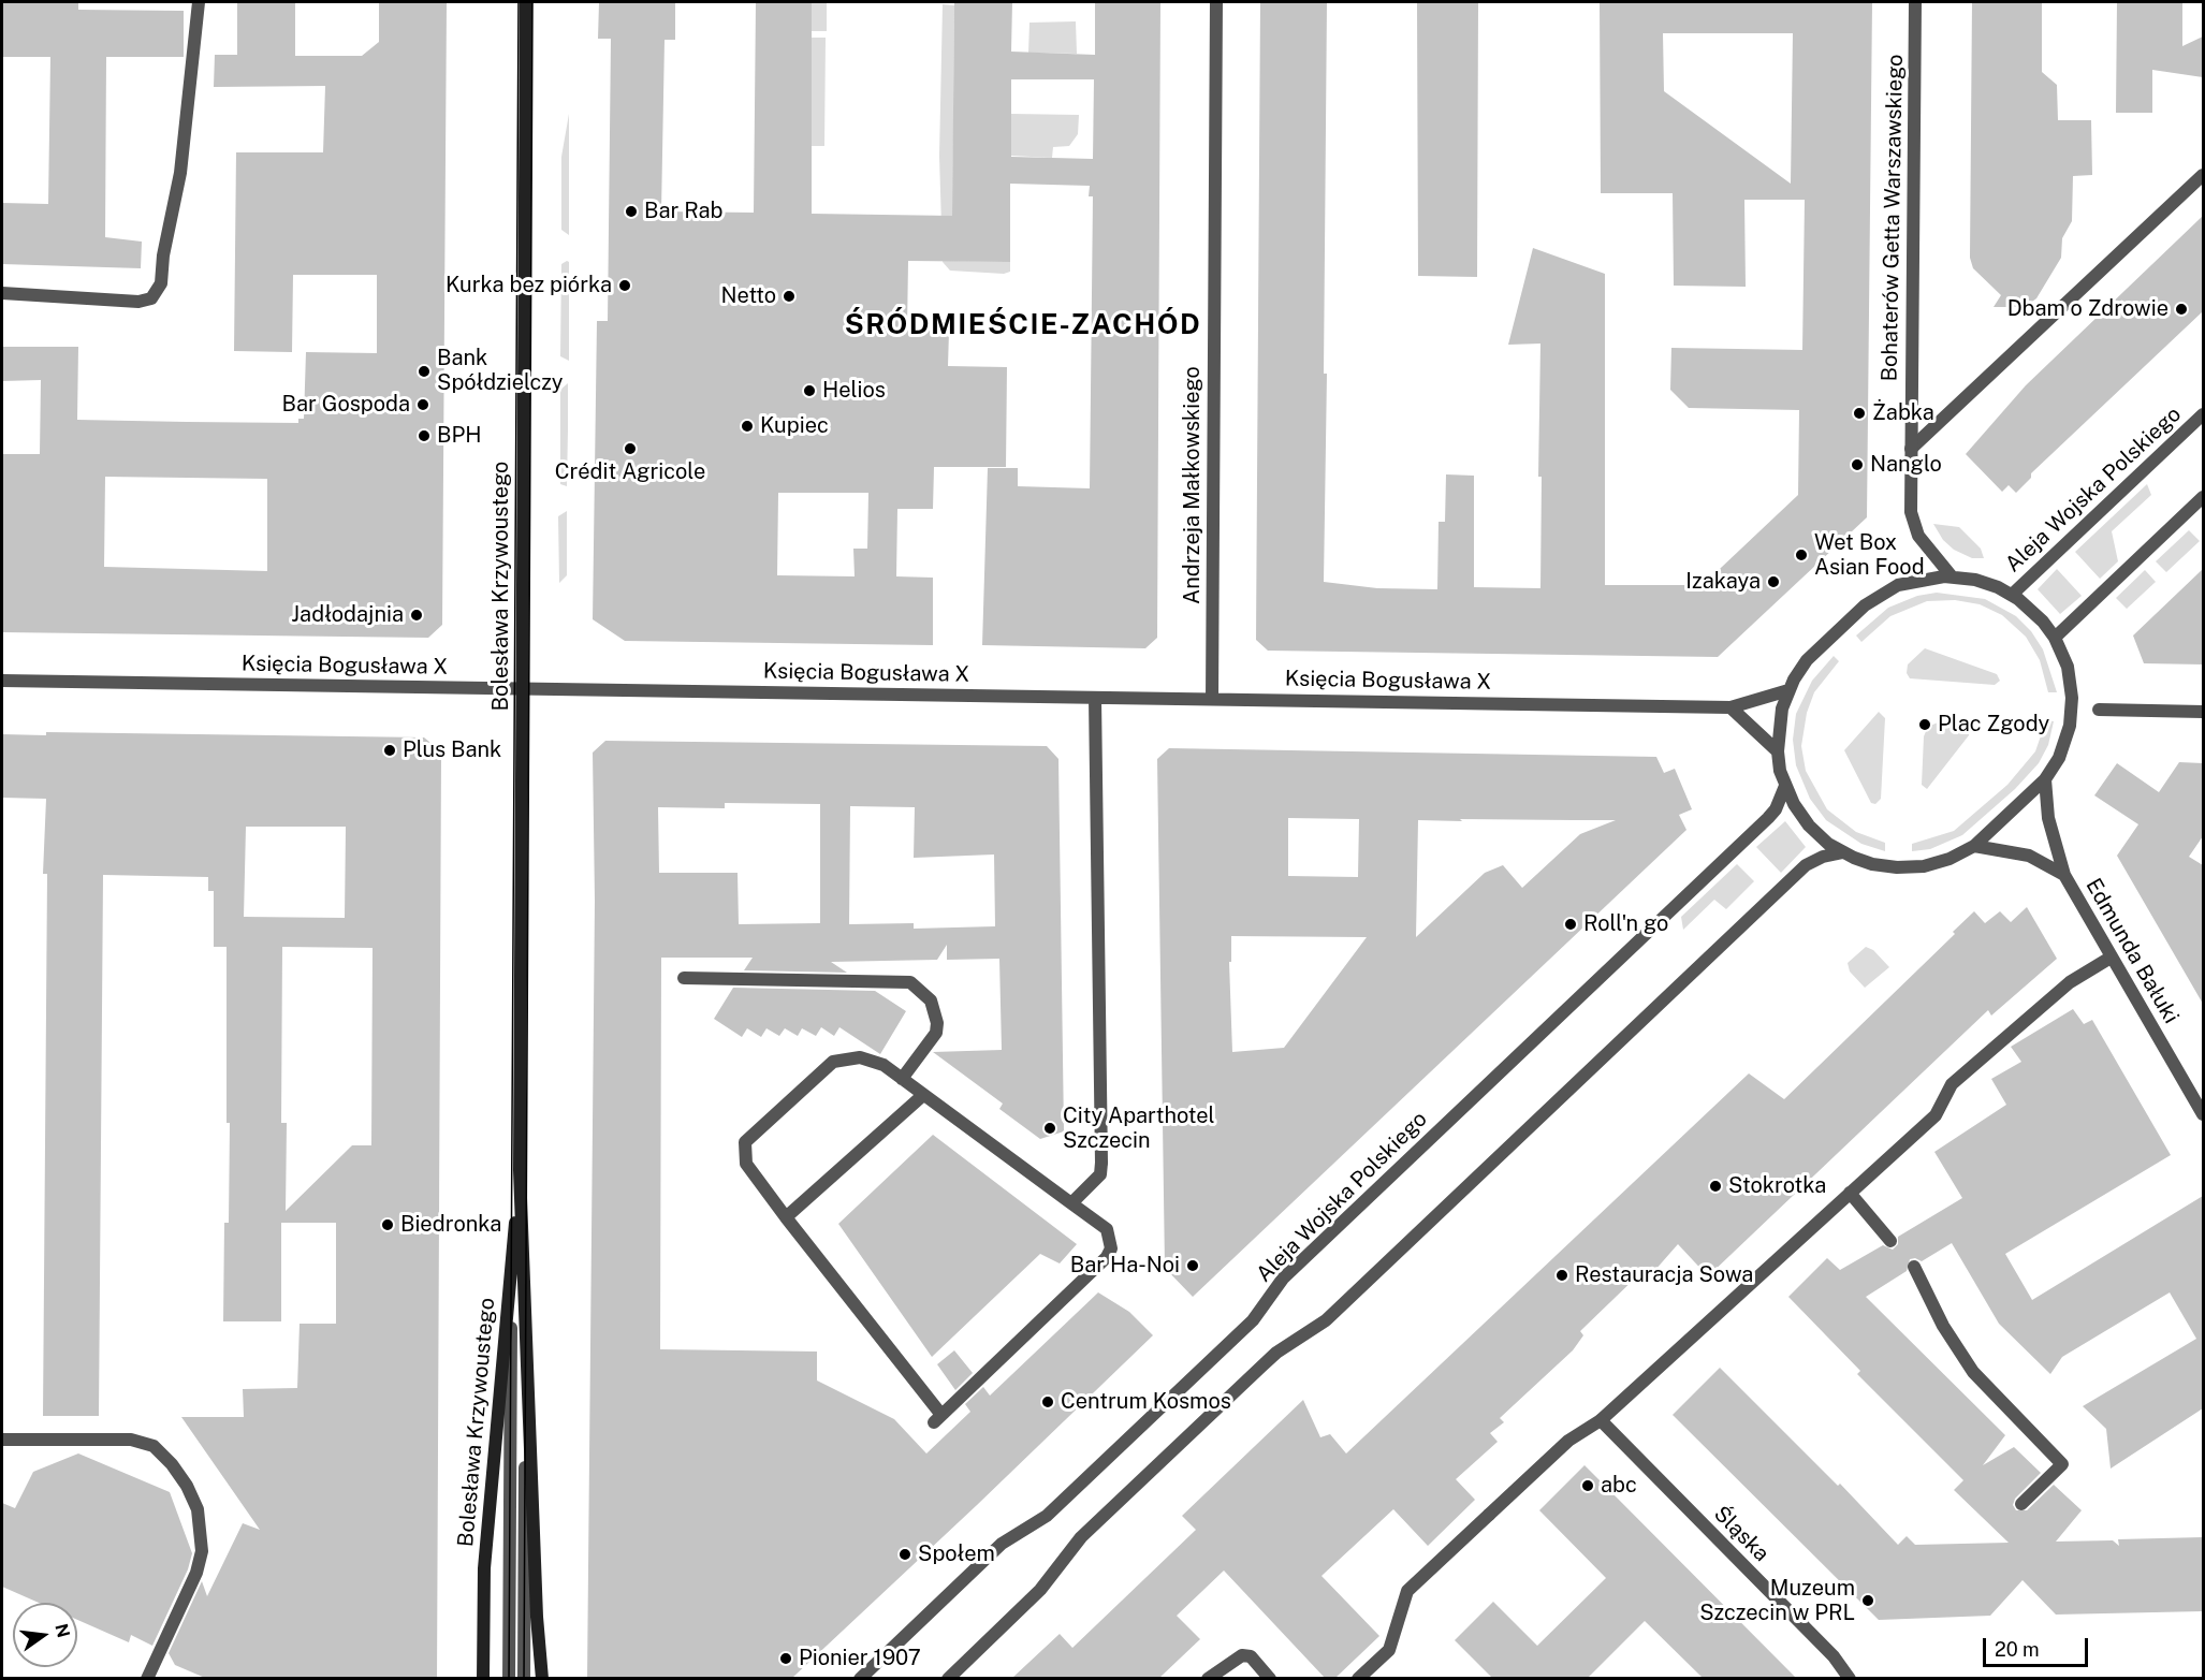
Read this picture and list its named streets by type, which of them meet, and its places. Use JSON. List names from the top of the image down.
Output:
{
  "streets": {
    "street": [
      "Bohaterów Getta Warszawskiego",
      "Andrzeja Małkowskiego",
      "Aleja Wojska Polskiego",
      "Bolesława Krzywoustego",
      "Księcia Bogusława X",
      "Edmunda Bałuki",
      "Śląska"
    ]
  },
  "crossings": [
    ["Andrzeja Małkowskiego", "Księcia Bogusława X"],
    ["Bolesława Krzywoustego", "Księcia Bogusława X"]
  ],
  "districts": ["ŚRÓDMIEŚCIE-ZACHÓD"],
  "places": [
    "Bar Rab",
    "Kurka bez piórka",
    "Netto",
    "Dbam o Zdrowie",
    "Bank Spółdzielczy",
    "Helios",
    "Bar Gospoda",
    "Żabka",
    "Kupiec",
    "BPH",
    "Crédit Agricole",
    "Nanglo",
    "Wet Box Asian Food",
    "Izakaya",
    "Jadłodajnia",
    "Plac Zgody",
    "Plus Bank",
    "Roll'n go",
    "City Aparthotel Szczecin",
    "Stokrotka",
    "Biedronka",
    "Bar Ha-Noi",
    "Restauracja Sowa",
    "Centrum Kosmos",
    "abc",
    "Społem",
    "Muzeum Szczecin w PRL",
    "Pionier 1907"
  ],
  "scale_bar": "20 m",
  "north": "right"
}
